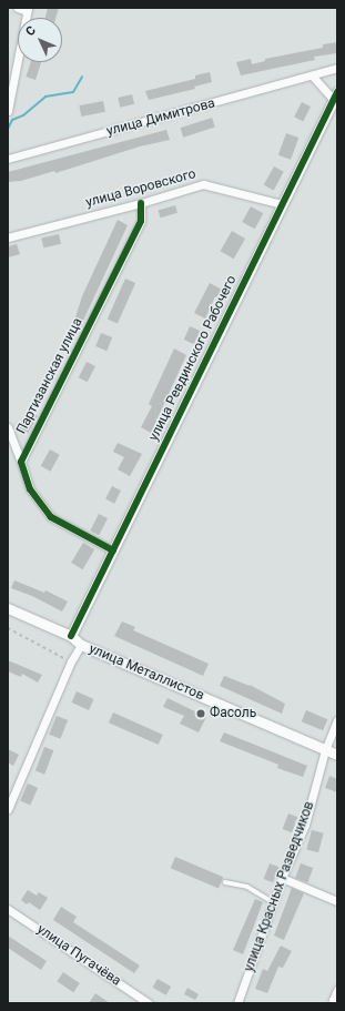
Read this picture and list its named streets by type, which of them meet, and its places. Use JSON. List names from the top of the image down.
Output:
{
  "streets": {
    "street": [
      "улица Димитрова",
      "улица Воровского",
      "улица Ревдинского Рабочего",
      "Партизанская улица",
      "улица Металлистов",
      "улица Красных Разведчиков",
      "улица Пугачёва"
    ]
  },
  "crossings": [
    ["улица Воровского", "улица Ревдинского Рабочего"],
    ["улица Воровского", "Партизанская улица"],
    ["улица Ревдинского Рабочего", "улица Металлистов"],
    ["улица Металлистов", "улица Красных Разведчиков"]
  ],
  "places": ["Фасоль"],
  "north": "top left"
}
